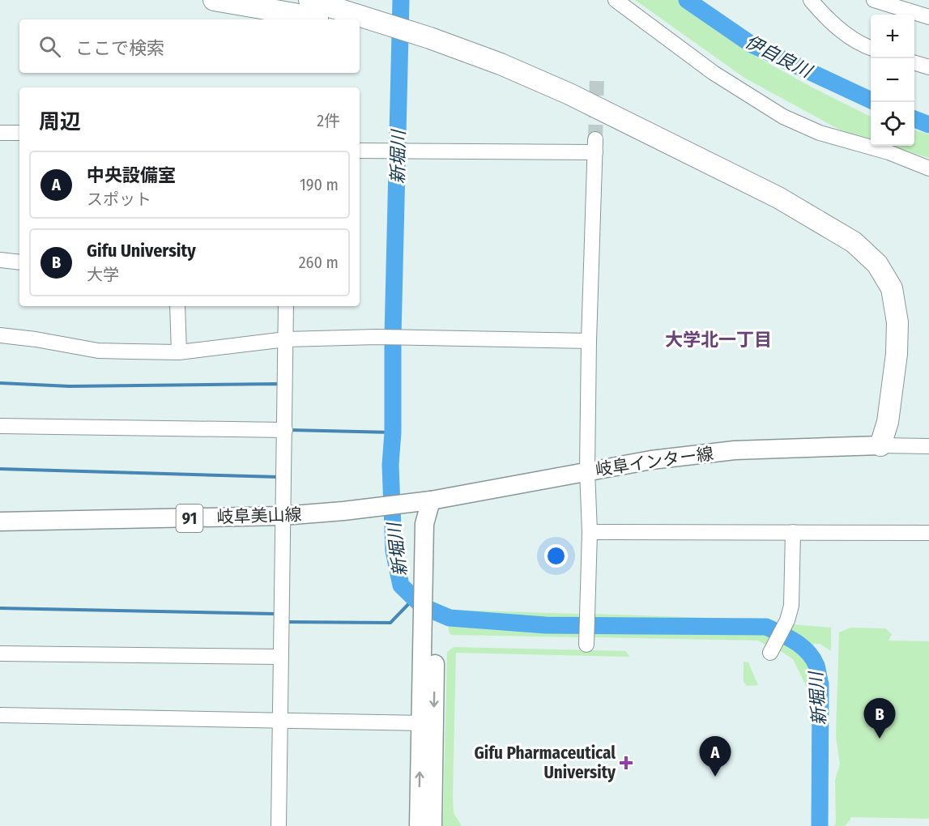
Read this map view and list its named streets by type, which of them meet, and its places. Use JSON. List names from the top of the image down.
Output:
{
  "streets": {
    "main road": ["岐阜インター線", "岐阜美山線", "91"]
  },
  "crossings": [
    ["岐阜インター線", "岐阜美山線"]
  ],
  "districts": ["大学北一丁目"],
  "water": ["伊自良川", "新堀川"],
  "places": {
    "health": ["Gifu Pharmaceutical University"]
  },
  "page": {
    "map_buttons": ["+", "−"],
    "search": "ここで検索",
    "heading": ["周辺", "2件"],
    "list": [
      {
        "mark": "A",
        "name": "中央設備室",
        "note": "スポット",
        "value": "190 m"
      },
      {
        "mark": "B",
        "name": "Gifu University",
        "note": "大学",
        "value": "260 m"
      }
    ],
    "pins": ["B", "A"]
  }
}
